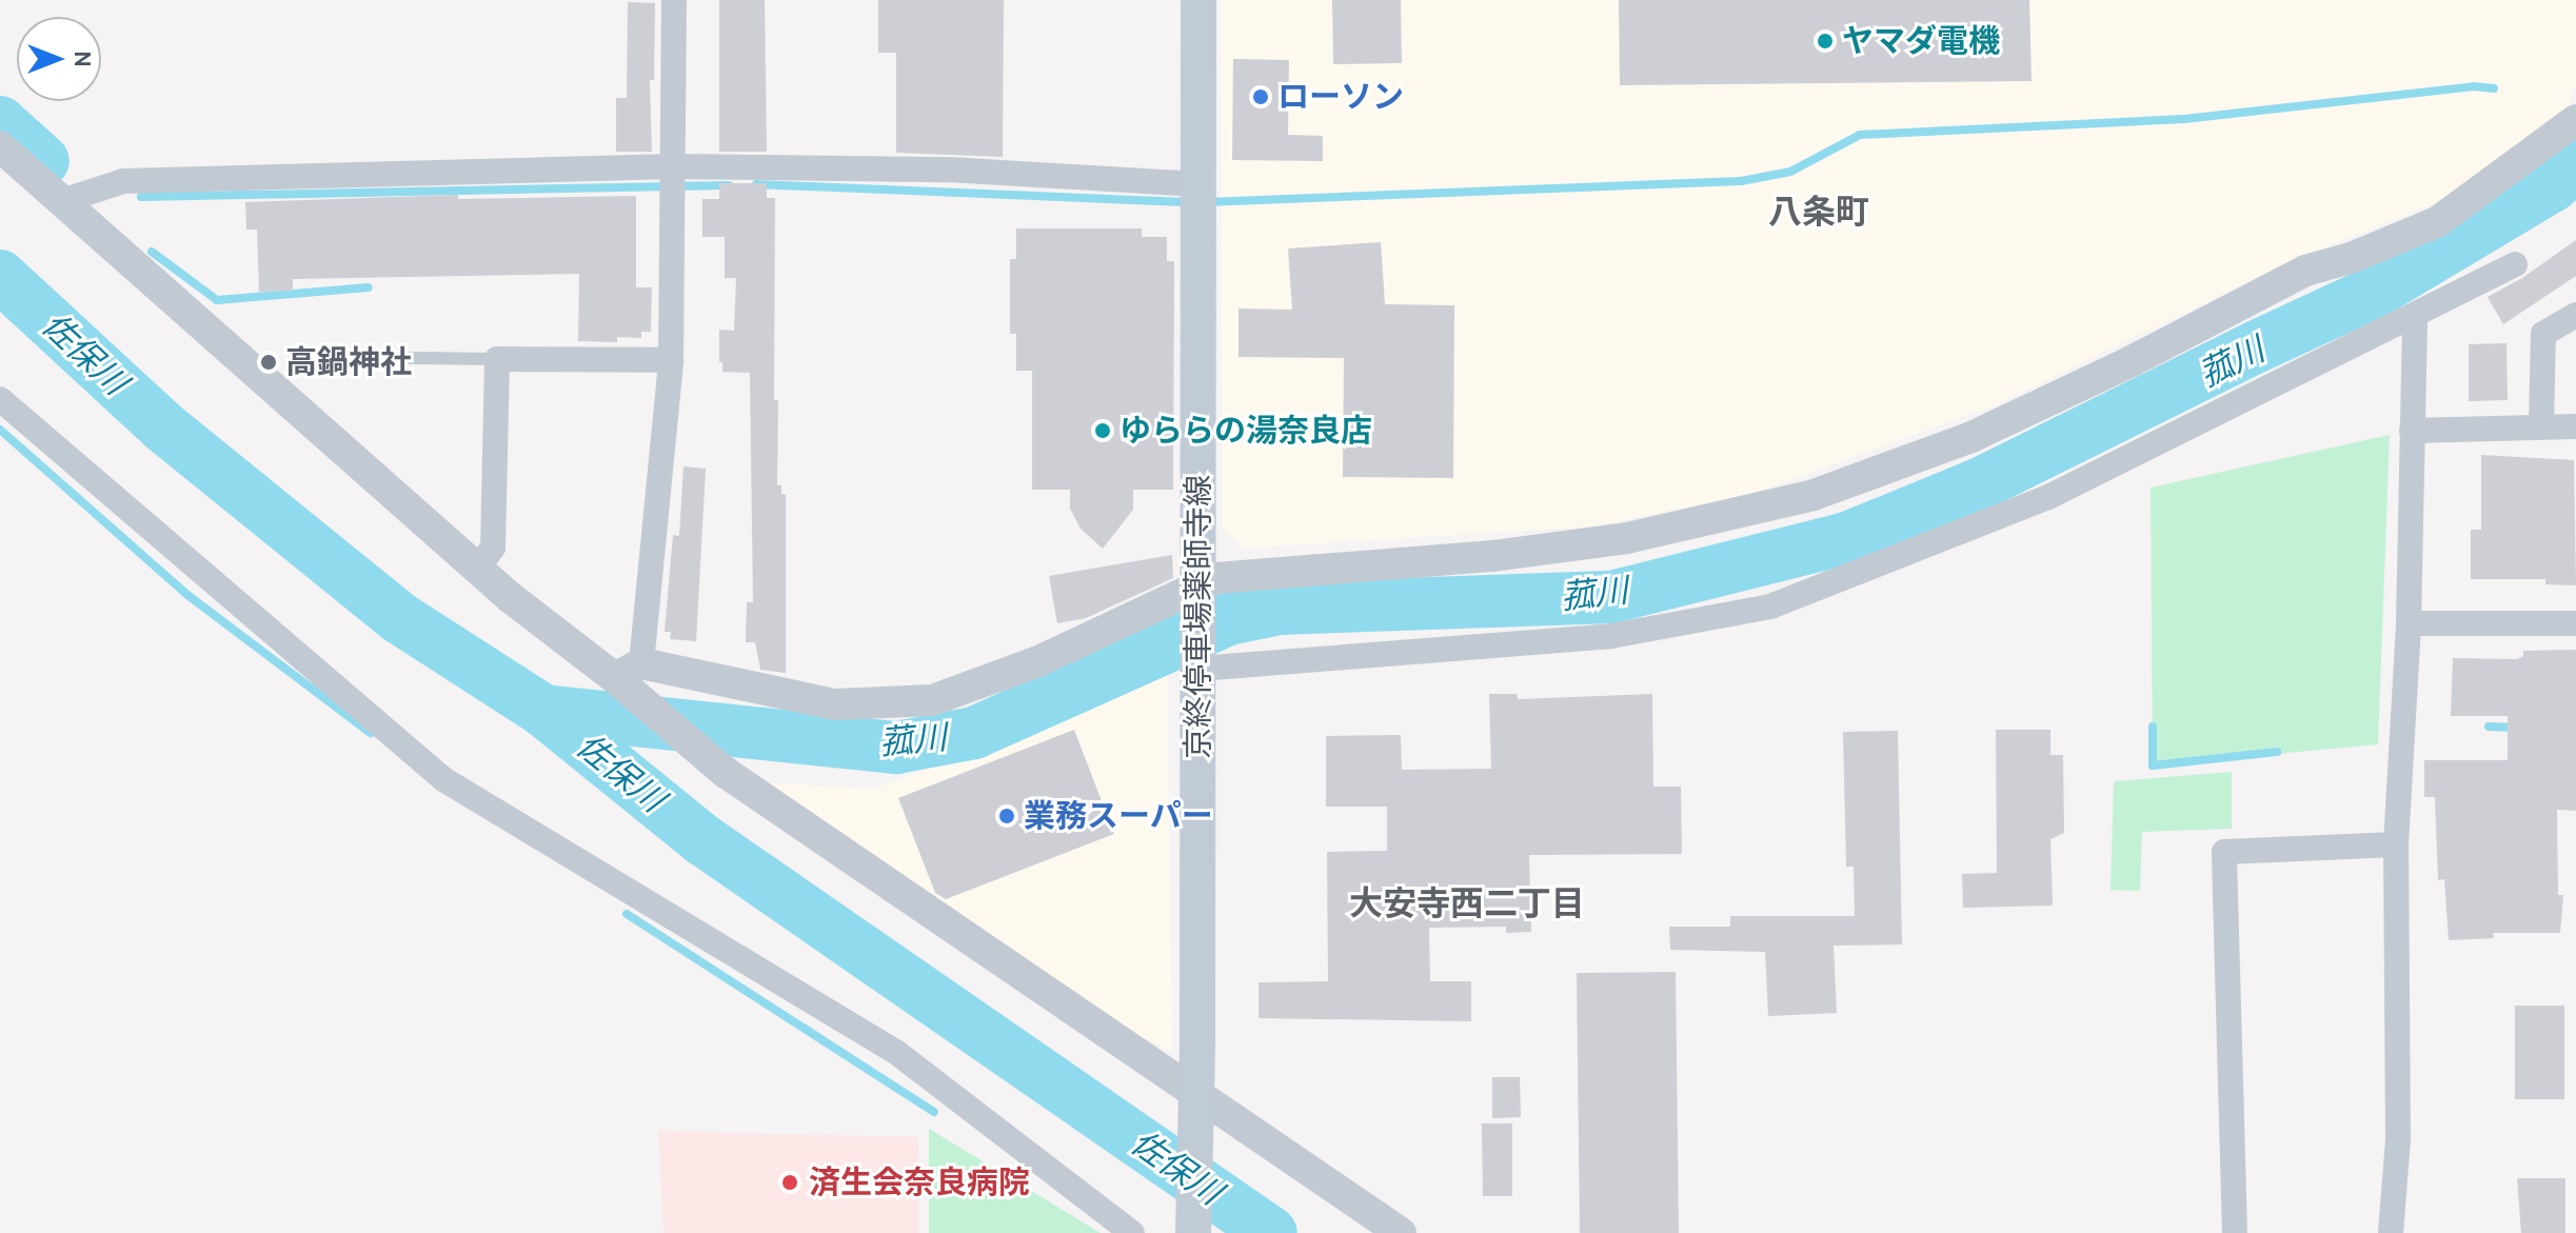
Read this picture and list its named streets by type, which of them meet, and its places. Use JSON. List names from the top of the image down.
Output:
{
  "streets": {
    "main road": ["京終停車場薬師寺線"]
  },
  "districts": ["八条町", "大安寺西二丁目"],
  "water": ["佐保川", "菰川"],
  "places": [
    "ヤマダ電機",
    "ローソン",
    "高鍋神社",
    "ゆららの湯奈良店",
    "業務スーパー",
    "済生会奈良病院"
  ],
  "north": "right"
}
